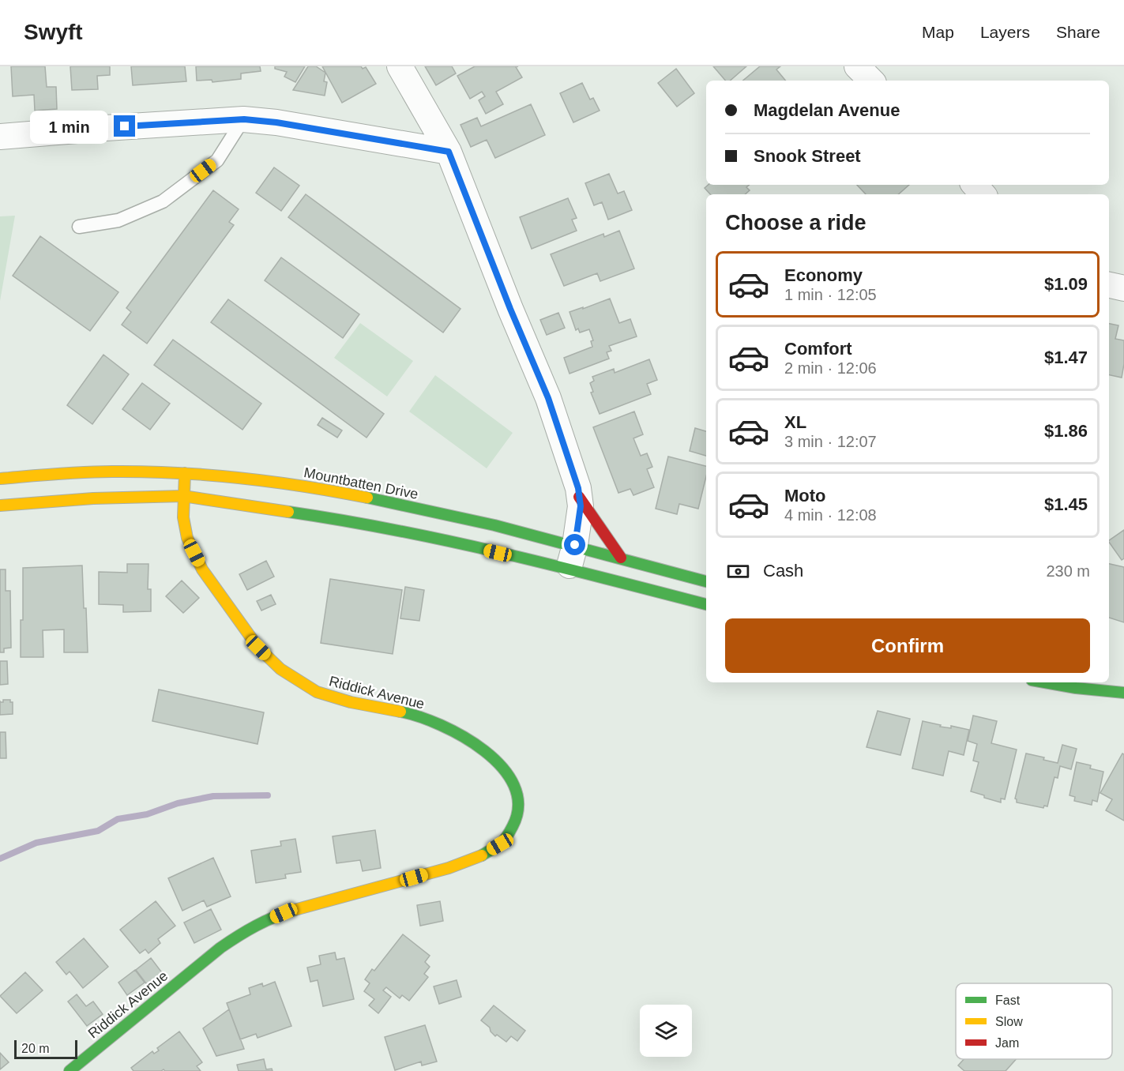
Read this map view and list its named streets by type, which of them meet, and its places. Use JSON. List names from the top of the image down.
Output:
{
  "streets": {
    "main road": ["Mountbatten Drive", "Riddick Avenue"]
  },
  "crossings": [
    ["Mountbatten Drive", "Riddick Avenue"]
  ],
  "legend": ["Fast", "Slow", "Jam"],
  "scale_bar": "20 m",
  "page": {
    "header": "Swyft",
    "nav": ["Map", "Layers", "Share"],
    "banner": ["Magdelan Avenue", "Snook Street"],
    "bubble": "1 min",
    "heading": "Choose a ride",
    "list": [
      {
        "name": "Economy",
        "note": "1 min · 12:05",
        "value": "$1.09"
      },
      {
        "name": "Comfort",
        "note": "2 min · 12:06",
        "value": "$1.47"
      },
      {
        "name": "XL",
        "note": "3 min · 12:07",
        "value": "$1.86"
      },
      {
        "name": "Moto",
        "note": "4 min · 12:08",
        "value": "$1.45"
      }
    ],
    "pay": ["Cash", "230 m"],
    "buttons": "Confirm",
    "scale": "20 m"
  }
}
